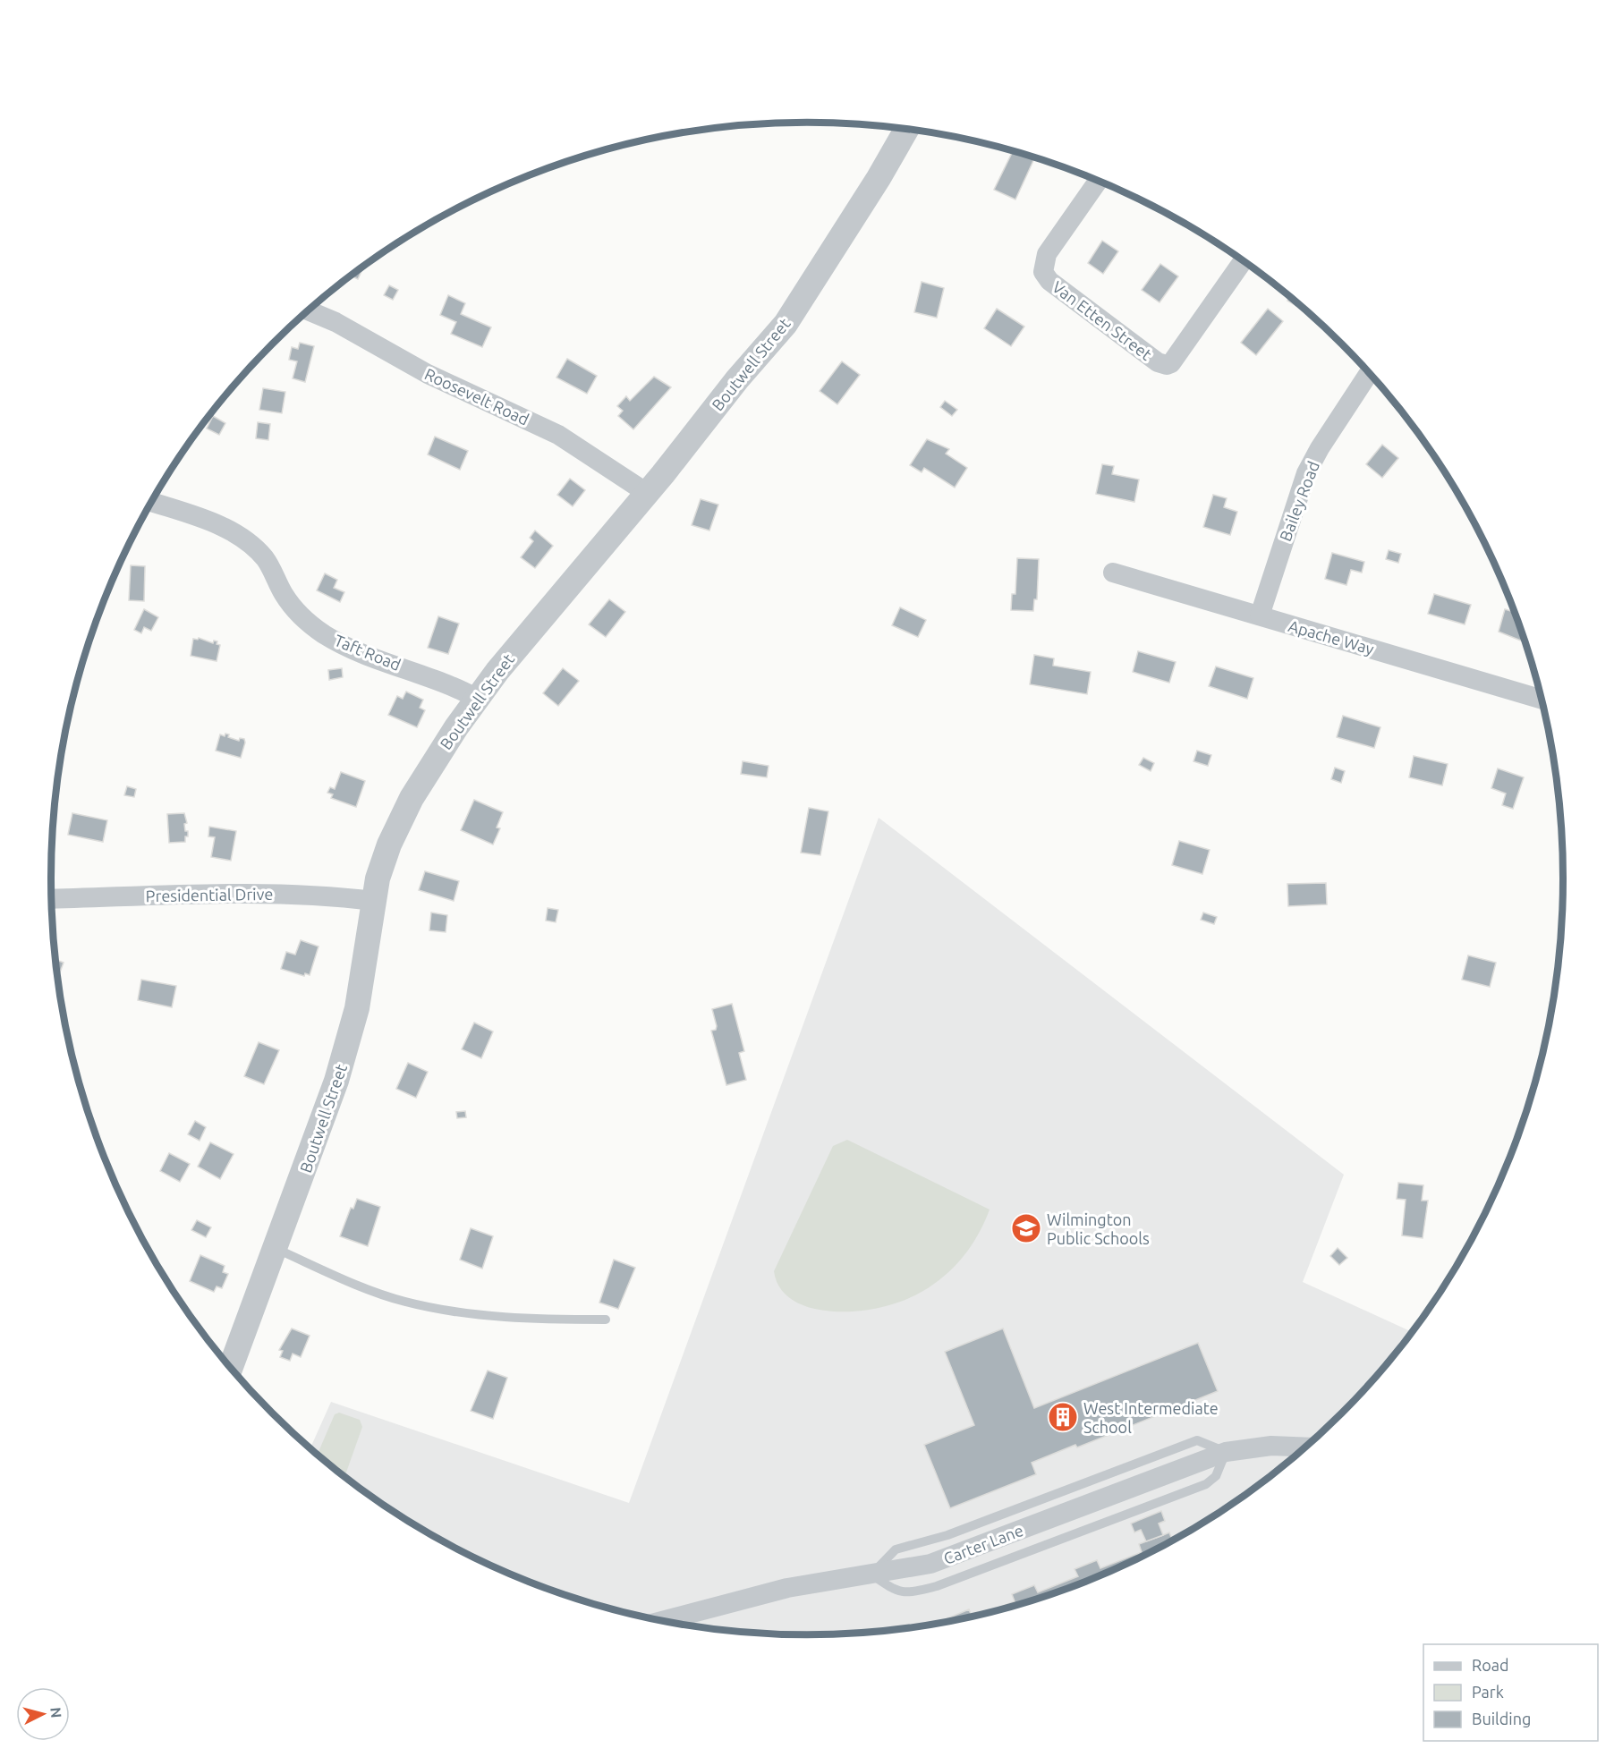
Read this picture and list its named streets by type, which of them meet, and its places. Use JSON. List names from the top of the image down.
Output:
{
  "streets": {
    "street": [
      "Van Etten Street",
      "Boutwell Street",
      "Roosevelt Road",
      "Bailey Road",
      "Apache Way",
      "Taft Road",
      "Presidential Drive",
      "Carter Lane"
    ]
  },
  "crossings": [
    ["Boutwell Street", "Roosevelt Road"],
    ["Boutwell Street", "Taft Road"],
    ["Boutwell Street", "Presidential Drive"],
    ["Bailey Road", "Apache Way"]
  ],
  "places": {
    "school or university": ["Wilmington Public Schools"],
    "building": ["West Intermediate School"]
  },
  "legend": ["Road", "Park", "Building"],
  "north": "right"
}
